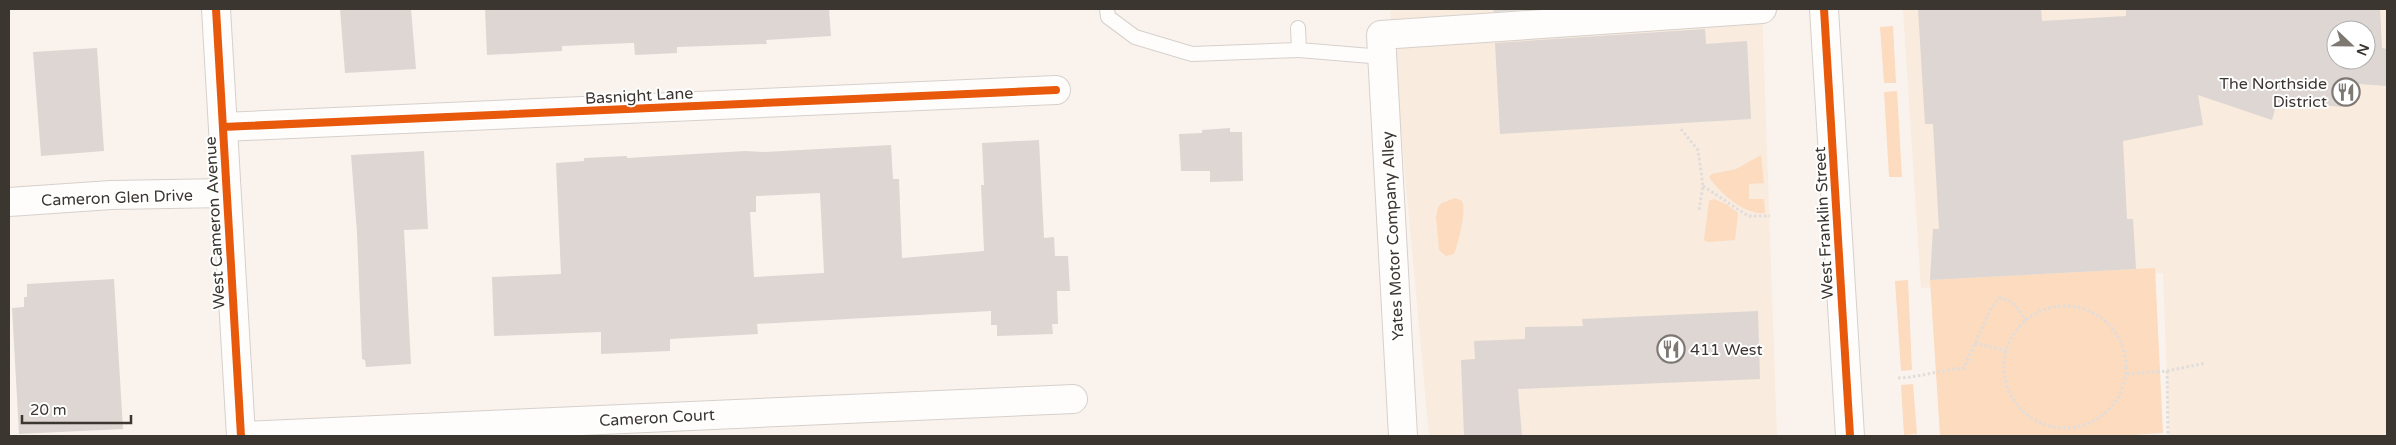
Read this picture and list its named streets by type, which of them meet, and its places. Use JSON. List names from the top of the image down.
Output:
{
  "streets": {
    "street": [
      "Basnight Lane",
      "Cameron Glen Drive",
      "West Cameron Avenue",
      "West Franklin Street",
      "Yates Motor Company Alley",
      "Cameron Court"
    ]
  },
  "crossings": [
    ["Basnight Lane", "West Cameron Avenue"],
    ["Cameron Glen Drive", "West Cameron Avenue"],
    ["West Cameron Avenue", "Cameron Court"]
  ],
  "places": {
    "restaurant": ["The Northside District", "411 West"]
  },
  "scale_bar": "20 m",
  "north": "right"
}
